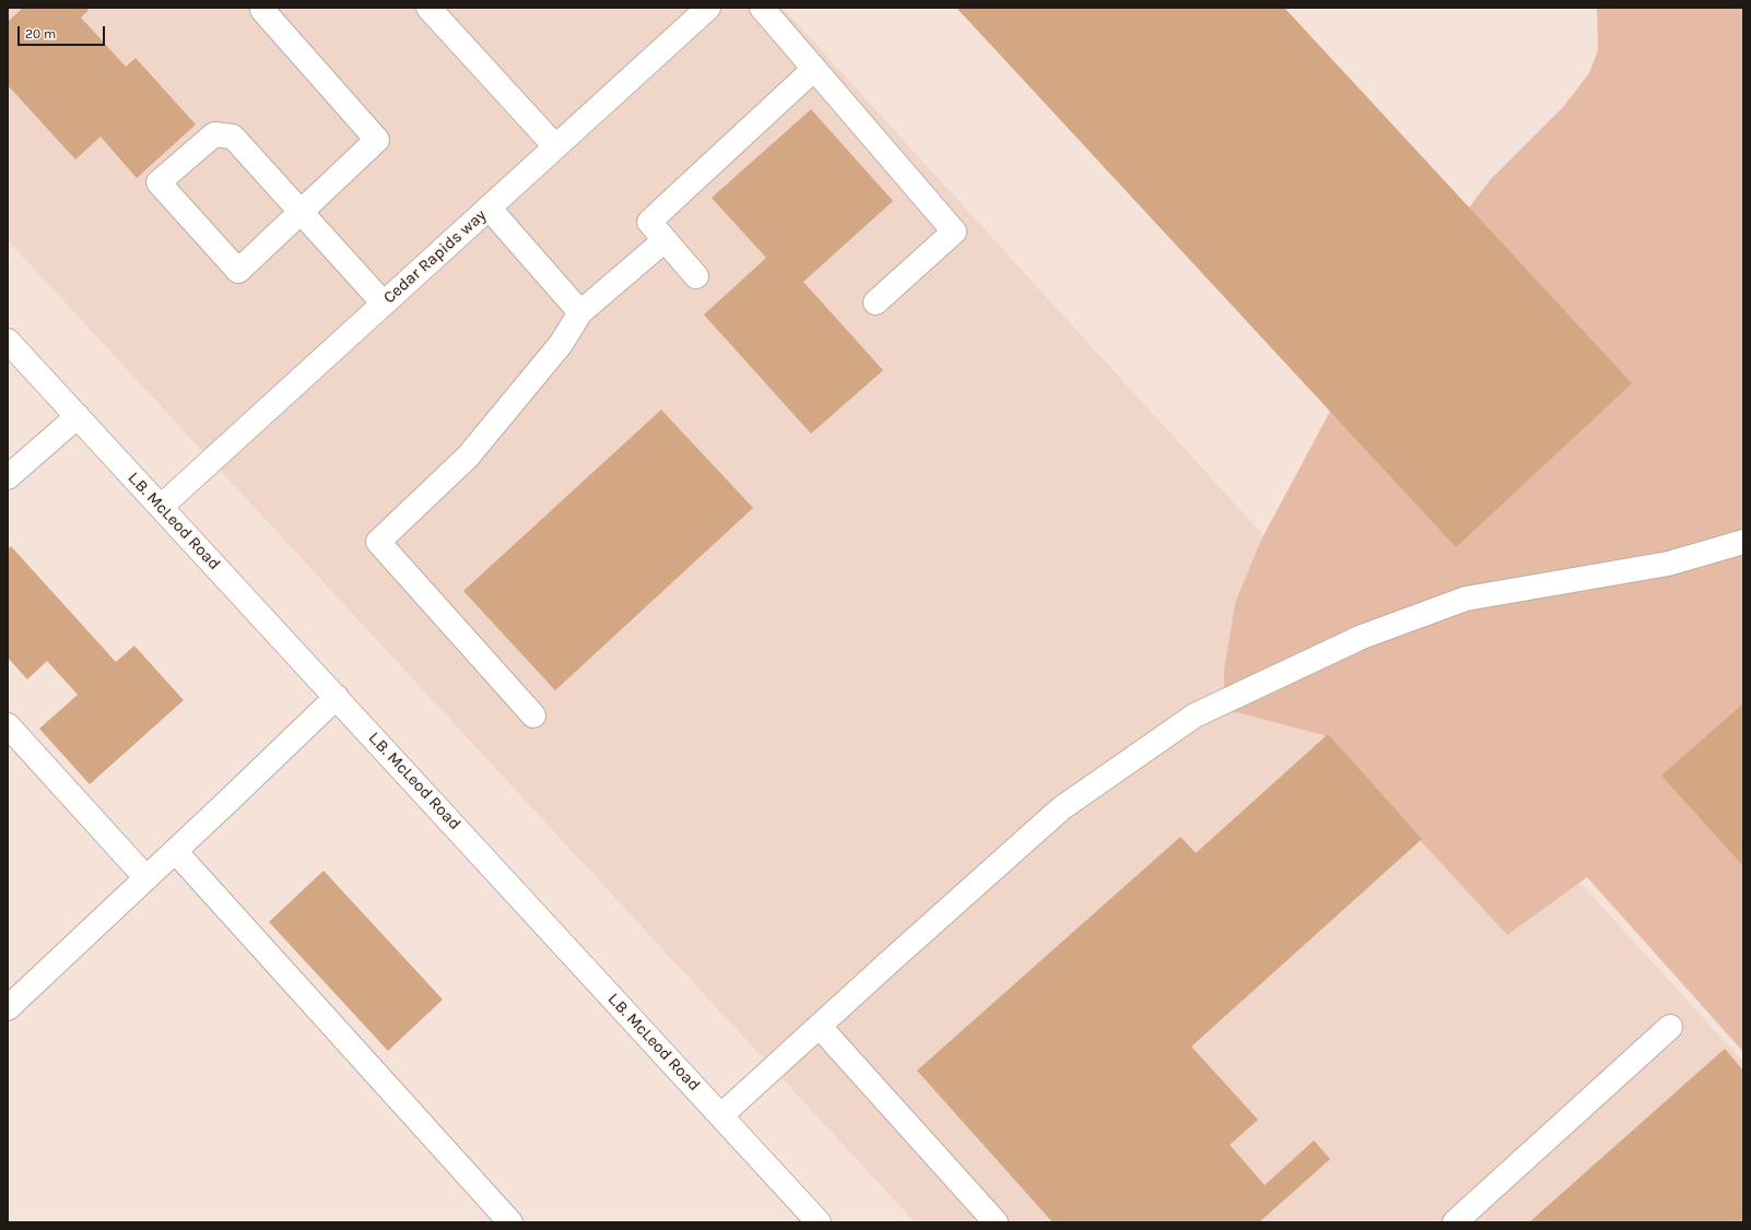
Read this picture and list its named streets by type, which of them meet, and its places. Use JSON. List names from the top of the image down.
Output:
{
  "streets": {
    "street": ["Cedar Rapids way", "L.B. McLeod Road"]
  },
  "crossings": [
    ["Cedar Rapids way", "L.B. McLeod Road"]
  ],
  "scale_bar": "20 m"
}
